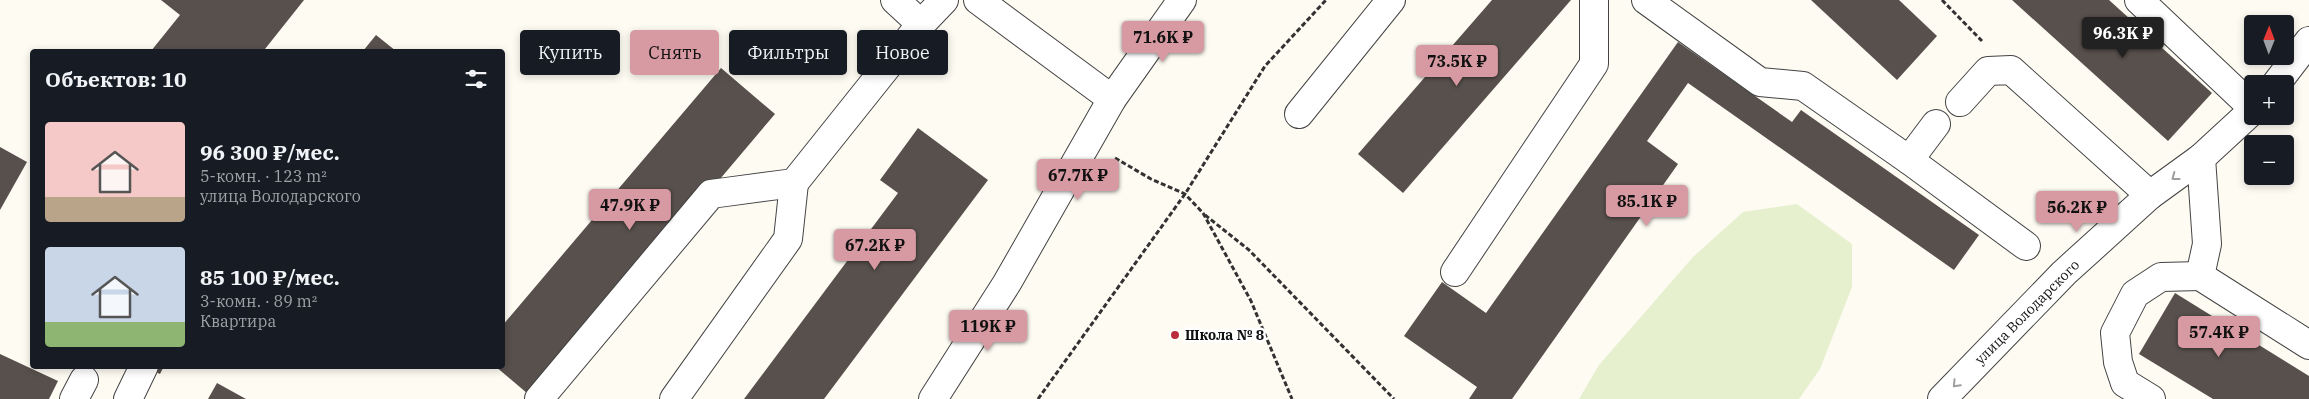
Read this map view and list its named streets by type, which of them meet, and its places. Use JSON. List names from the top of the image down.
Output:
{
  "streets": {
    "street": ["улица Володарского"]
  },
  "places": ["Школа № 8"],
  "north": "top",
  "page": {
    "map_buttons": ["+", "−"],
    "price": [
      "96.3K ₽",
      "71.6K ₽",
      "73.5K ₽",
      "67.7K ₽",
      "85.1K ₽",
      "47.9K ₽",
      "56.2K ₽",
      "67.2K ₽",
      "119K ₽",
      "57.4K ₽"
    ],
    "chip": [
      "Купить",
      "Снять",
      "Фильтры",
      "Новое"
    ],
    "heading": "Объектов: 10",
    "list": [
      {
        "name": "96 300 ₽/мес.",
        "note": "5-комн. · 123 m² · улица Володарского"
      },
      {
        "name": "85 100 ₽/мес.",
        "note": "3-комн. · 89 m² · Квартира"
      }
    ]
  }
}
